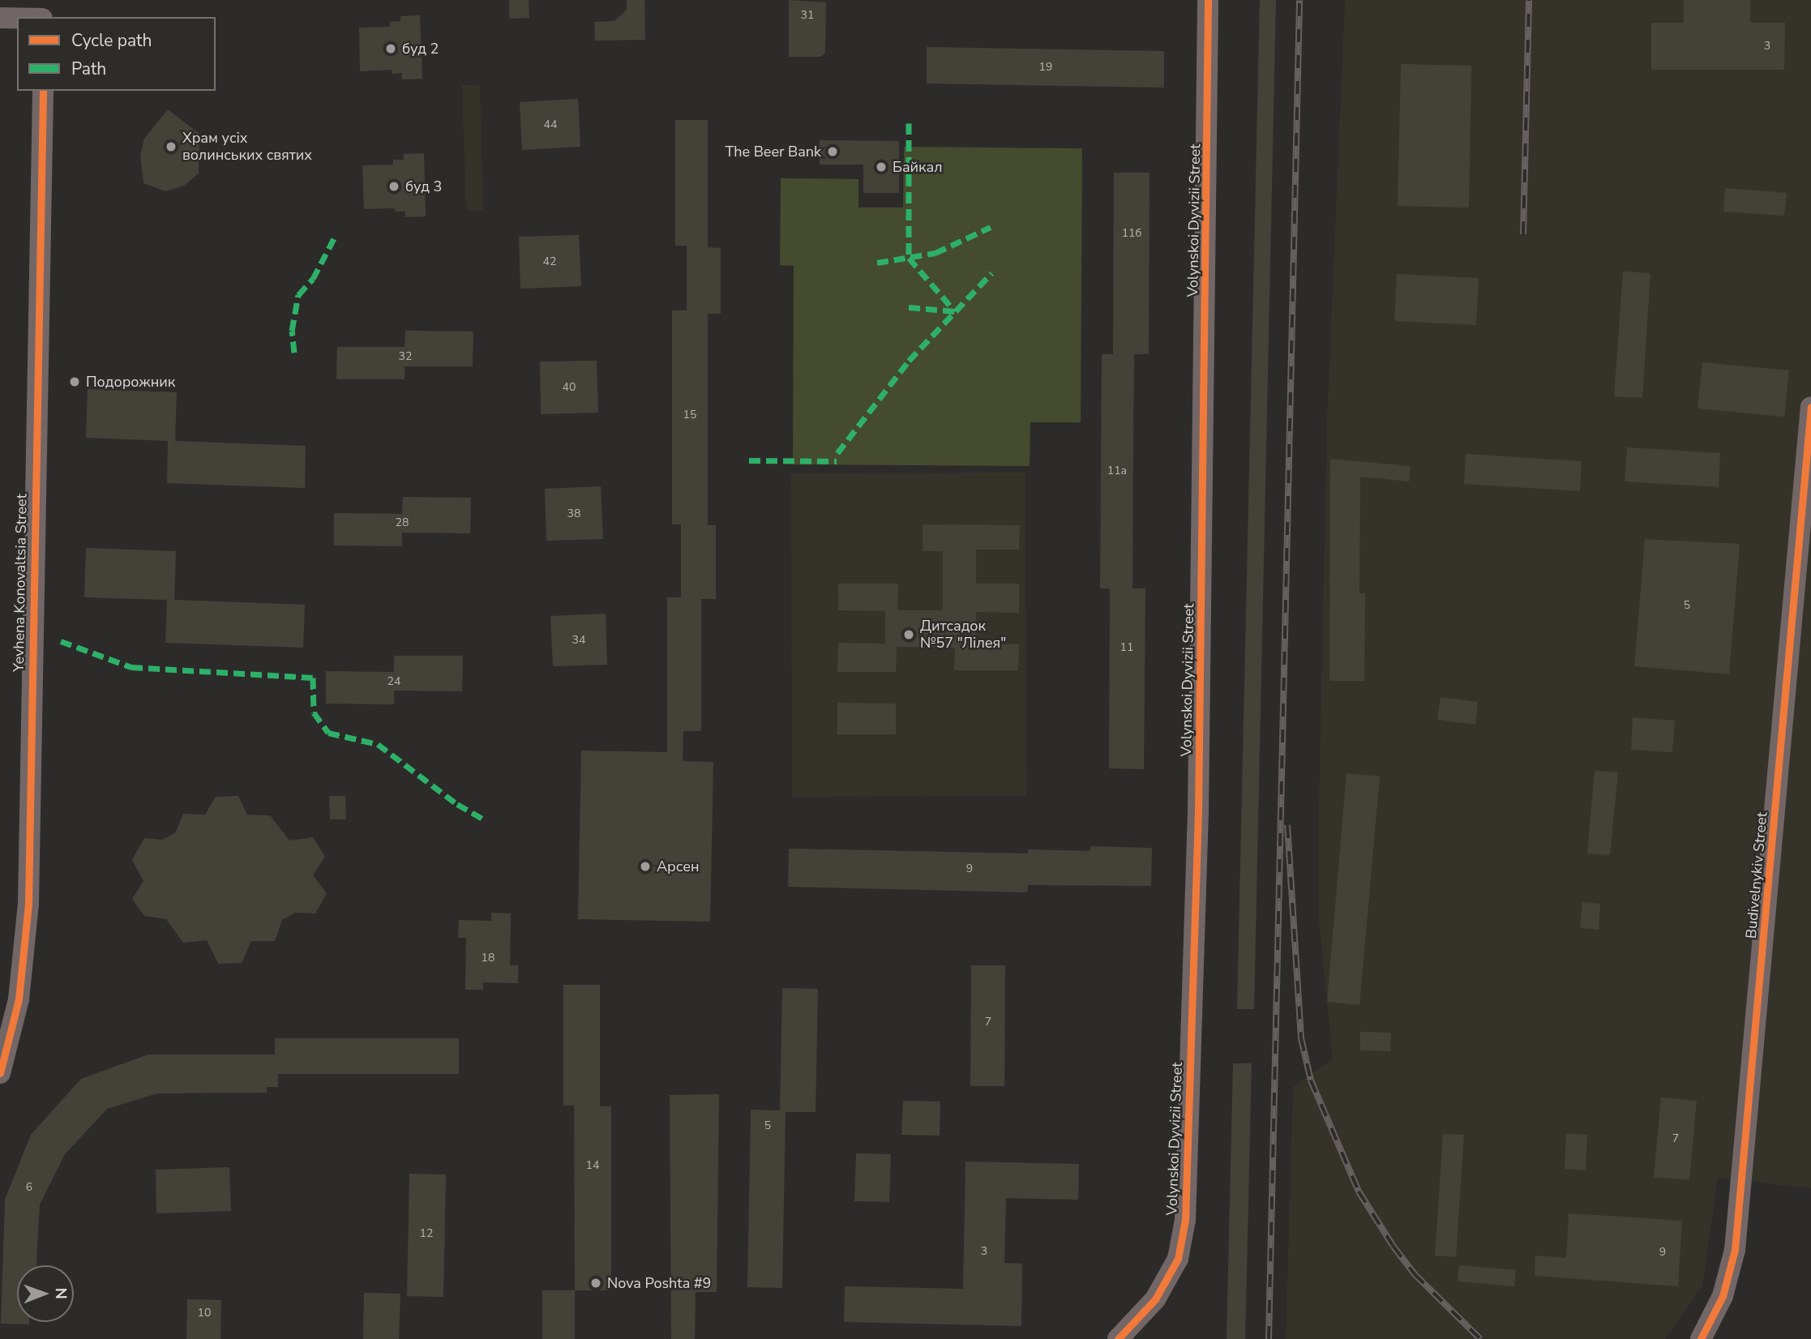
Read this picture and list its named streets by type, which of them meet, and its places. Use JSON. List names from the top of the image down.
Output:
{
  "streets": {
    "street": ["Volynskoi Dyvizii Street", "Yevhena Konovaltsia Street", "Budivelnykiv Street"]
  },
  "places": [
    "буд 2",
    "Храм усіх волинських святих",
    "The Beer Bank",
    "Байкал",
    "буд 3",
    "Подорожник",
    "Дитсадок №57 \"Лілея\"",
    "Арсен",
    "Nova Poshta #9"
  ],
  "house_numbers": [
    "31",
    "3",
    "19",
    "44",
    "11б",
    "42",
    "32",
    "40",
    "15",
    "11а",
    "38",
    "28",
    "5",
    "34",
    "11",
    "24",
    "9",
    "18",
    "7",
    "5",
    "7",
    "14",
    "6",
    "12",
    "3",
    "9",
    "10"
  ],
  "legend": ["Cycle path", "Path"],
  "north": "right"
}
